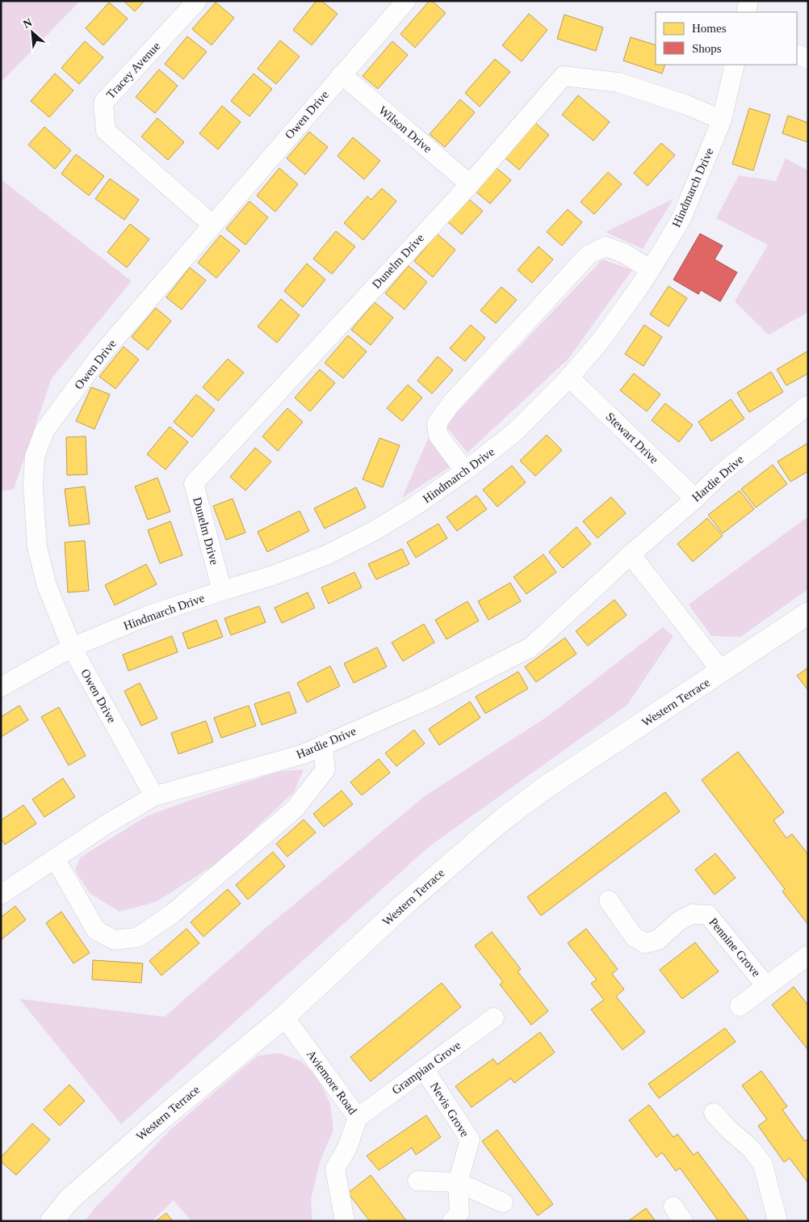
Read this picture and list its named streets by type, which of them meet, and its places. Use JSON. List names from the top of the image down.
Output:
{
  "streets": {
    "main road": ["Western Terrace"],
    "street": [
      "Tracey Avenue",
      "Owen Drive",
      "Wilson Drive",
      "Hindmarch Drive",
      "Dunelm Drive",
      "Stewart Drive",
      "Hardie Drive",
      "Pennine Grove",
      "Grampian Grove",
      "Aviemore Road",
      "Nevis Grove"
    ]
  },
  "crossings": [
    ["Tracey Avenue", "Owen Drive"],
    ["Owen Drive", "Wilson Drive"],
    ["Owen Drive", "Hindmarch Drive"],
    ["Owen Drive", "Hardie Drive"],
    ["Wilson Drive", "Dunelm Drive"],
    ["Hindmarch Drive", "Dunelm Drive"],
    ["Hindmarch Drive", "Stewart Drive"],
    ["Stewart Drive", "Hardie Drive"],
    ["Western Terrace", "Aviemore Road"],
    ["Grampian Grove", "Aviemore Road"],
    ["Grampian Grove", "Nevis Grove"]
  ],
  "legend": ["Homes", "Shops"],
  "north": "top left"
}
